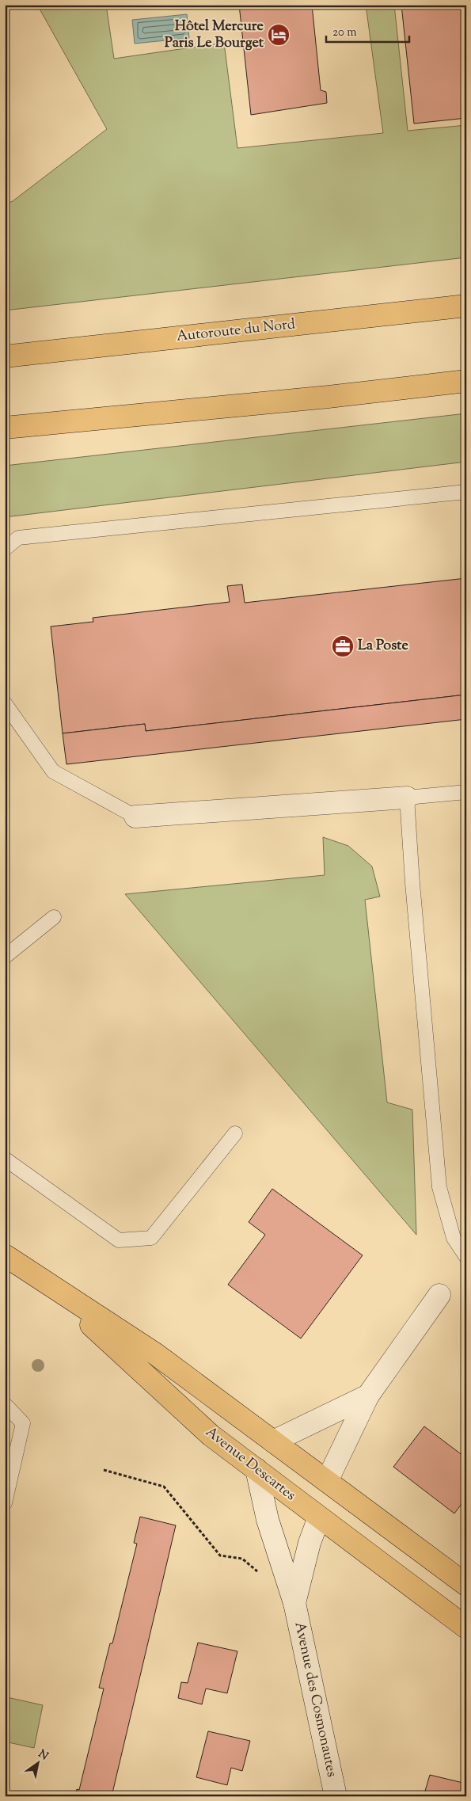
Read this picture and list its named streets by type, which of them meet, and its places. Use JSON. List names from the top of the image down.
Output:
{
  "streets": {
    "main road": ["Autoroute du Nord", "Avenue Descartes"],
    "street": ["Avenue des Cosmonautes"]
  },
  "crossings": [
    ["Avenue Descartes", "Avenue des Cosmonautes"]
  ],
  "places": {
    "hotel": ["Hôtel Mercure Paris Le Bourget"],
    "office": ["La Poste"]
  },
  "scale_bar": "20 m",
  "north": "top right"
}
